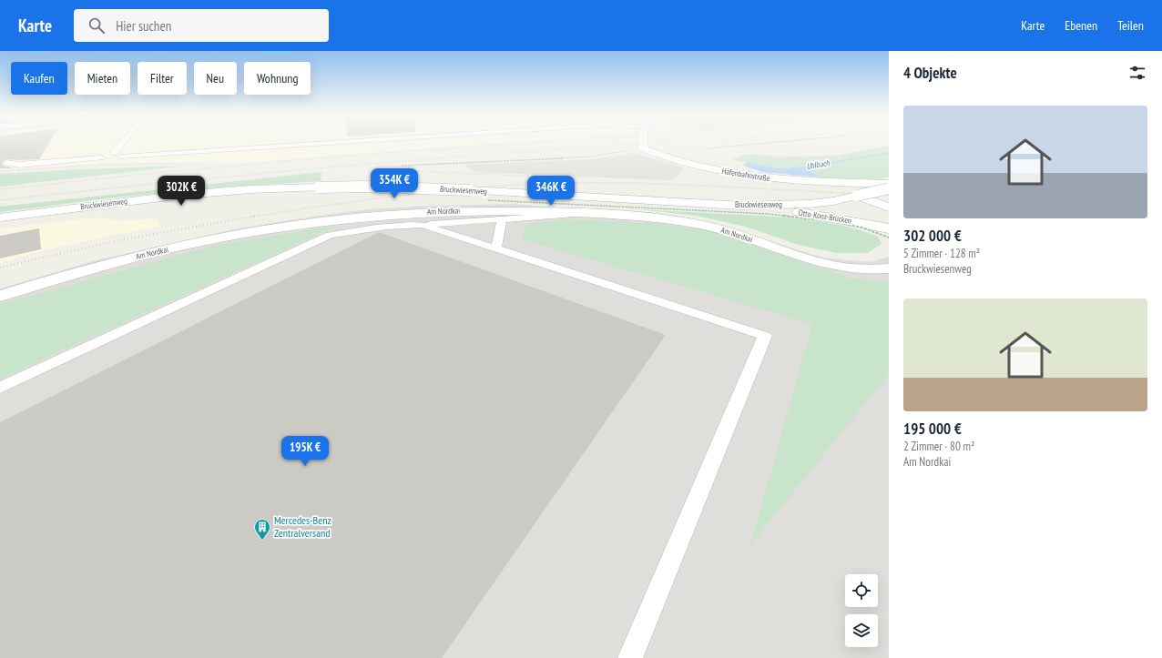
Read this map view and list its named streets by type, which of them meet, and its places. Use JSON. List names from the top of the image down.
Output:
{
  "streets": {
    "street": [
      "Hafenbahnstraße",
      "Bruckwiesenweg",
      "Am Nordkai",
      "Otto-Konz-Brücken"
    ]
  },
  "crossings": [
    ["Bruckwiesenweg", "Otto-Konz-Brücken"]
  ],
  "water": ["Uhlbach"],
  "places": {
    "building": ["Mercedes-Benz Zentralversand"]
  },
  "page": {
    "header": "Karte",
    "search": "Hier suchen",
    "nav": ["Karte", "Ebenen", "Teilen"],
    "heading": "4 Objekte",
    "chip": [
      "Kaufen",
      "Mieten",
      "Filter",
      "Neu",
      "Wohnung"
    ],
    "list": [
      {
        "name": "302 000 €",
        "note": "5 Zimmer · 128 m² · Bruckwiesenweg"
      },
      {
        "name": "195 000 €",
        "note": "2 Zimmer · 80 m² · Am Nordkai"
      }
    ],
    "price": [
      "354K €",
      "302K €",
      "346K €",
      "195K €"
    ]
  }
}
